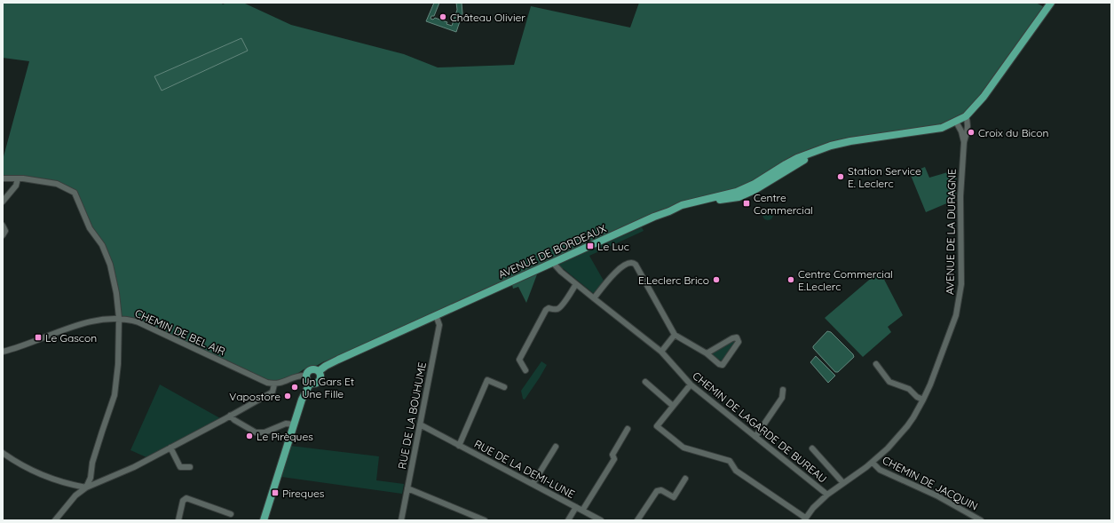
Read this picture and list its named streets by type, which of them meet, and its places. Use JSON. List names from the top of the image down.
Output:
{
  "streets": {
    "main road": ["AVENUE DE BORDEAUX"],
    "street": [
      "AVENUE DE LA DURAGNE",
      "CHEMIN DE BEL AIR",
      "RUE DE LA BOUHUME",
      "CHEMIN DE LAGARDE DE BUREAU",
      "RUE DE LA DEMI-LUNE",
      "CHEMIN DE JACQUIN"
    ]
  },
  "crossings": [
    ["AVENUE DE LA DURAGNE", "CHEMIN DE LAGARDE DE BUREAU"],
    ["AVENUE DE LA DURAGNE", "CHEMIN DE JACQUIN"],
    ["AVENUE DE BORDEAUX", "RUE DE LA BOUHUME"],
    ["AVENUE DE BORDEAUX", "CHEMIN DE LAGARDE DE BUREAU"],
    ["RUE DE LA BOUHUME", "RUE DE LA DEMI-LUNE"]
  ],
  "places": {
    "other": [
      "Château Olivier",
      "Croix du Bicon",
      "Station Service E. Leclerc",
      "E.Leclerc Brico",
      "Centre Commercial E.Leclerc",
      "Un Gars Et Une Fille",
      "Vapostore",
      "Le Pirèques"
    ],
    "transit": [
      "Centre Commercial",
      "Le Luc",
      "Le Gascon",
      "Pireques"
    ]
  }
}
